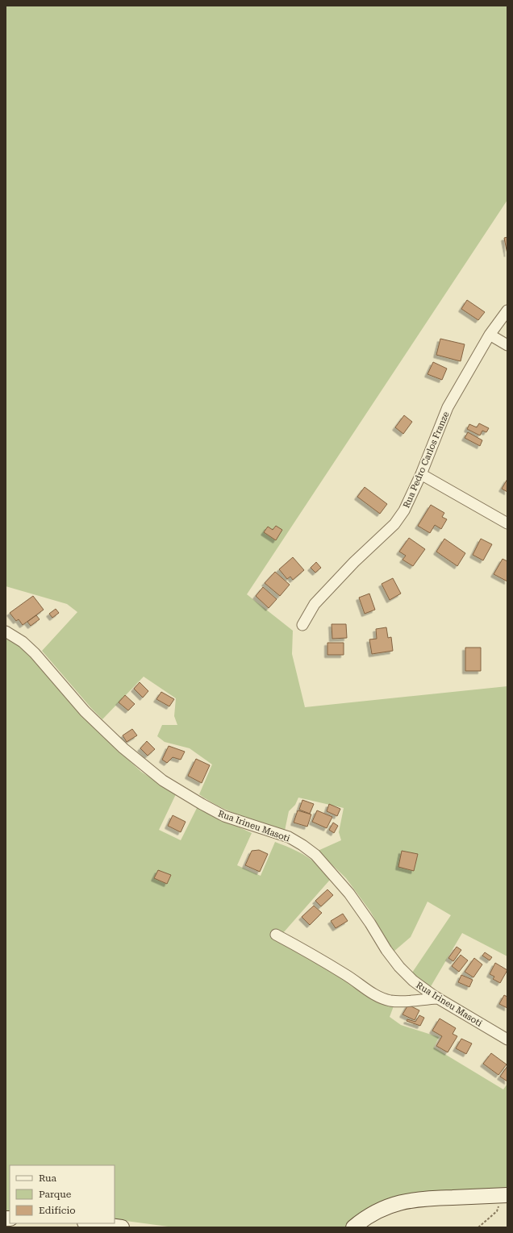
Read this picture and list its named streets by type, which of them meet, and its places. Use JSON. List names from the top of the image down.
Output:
{
  "streets": {
    "street": ["Rua Pedro Carlos Franze", "Rua Irineu Masoti"]
  },
  "legend": ["Rua", "Parque", "Edifício"]
}
